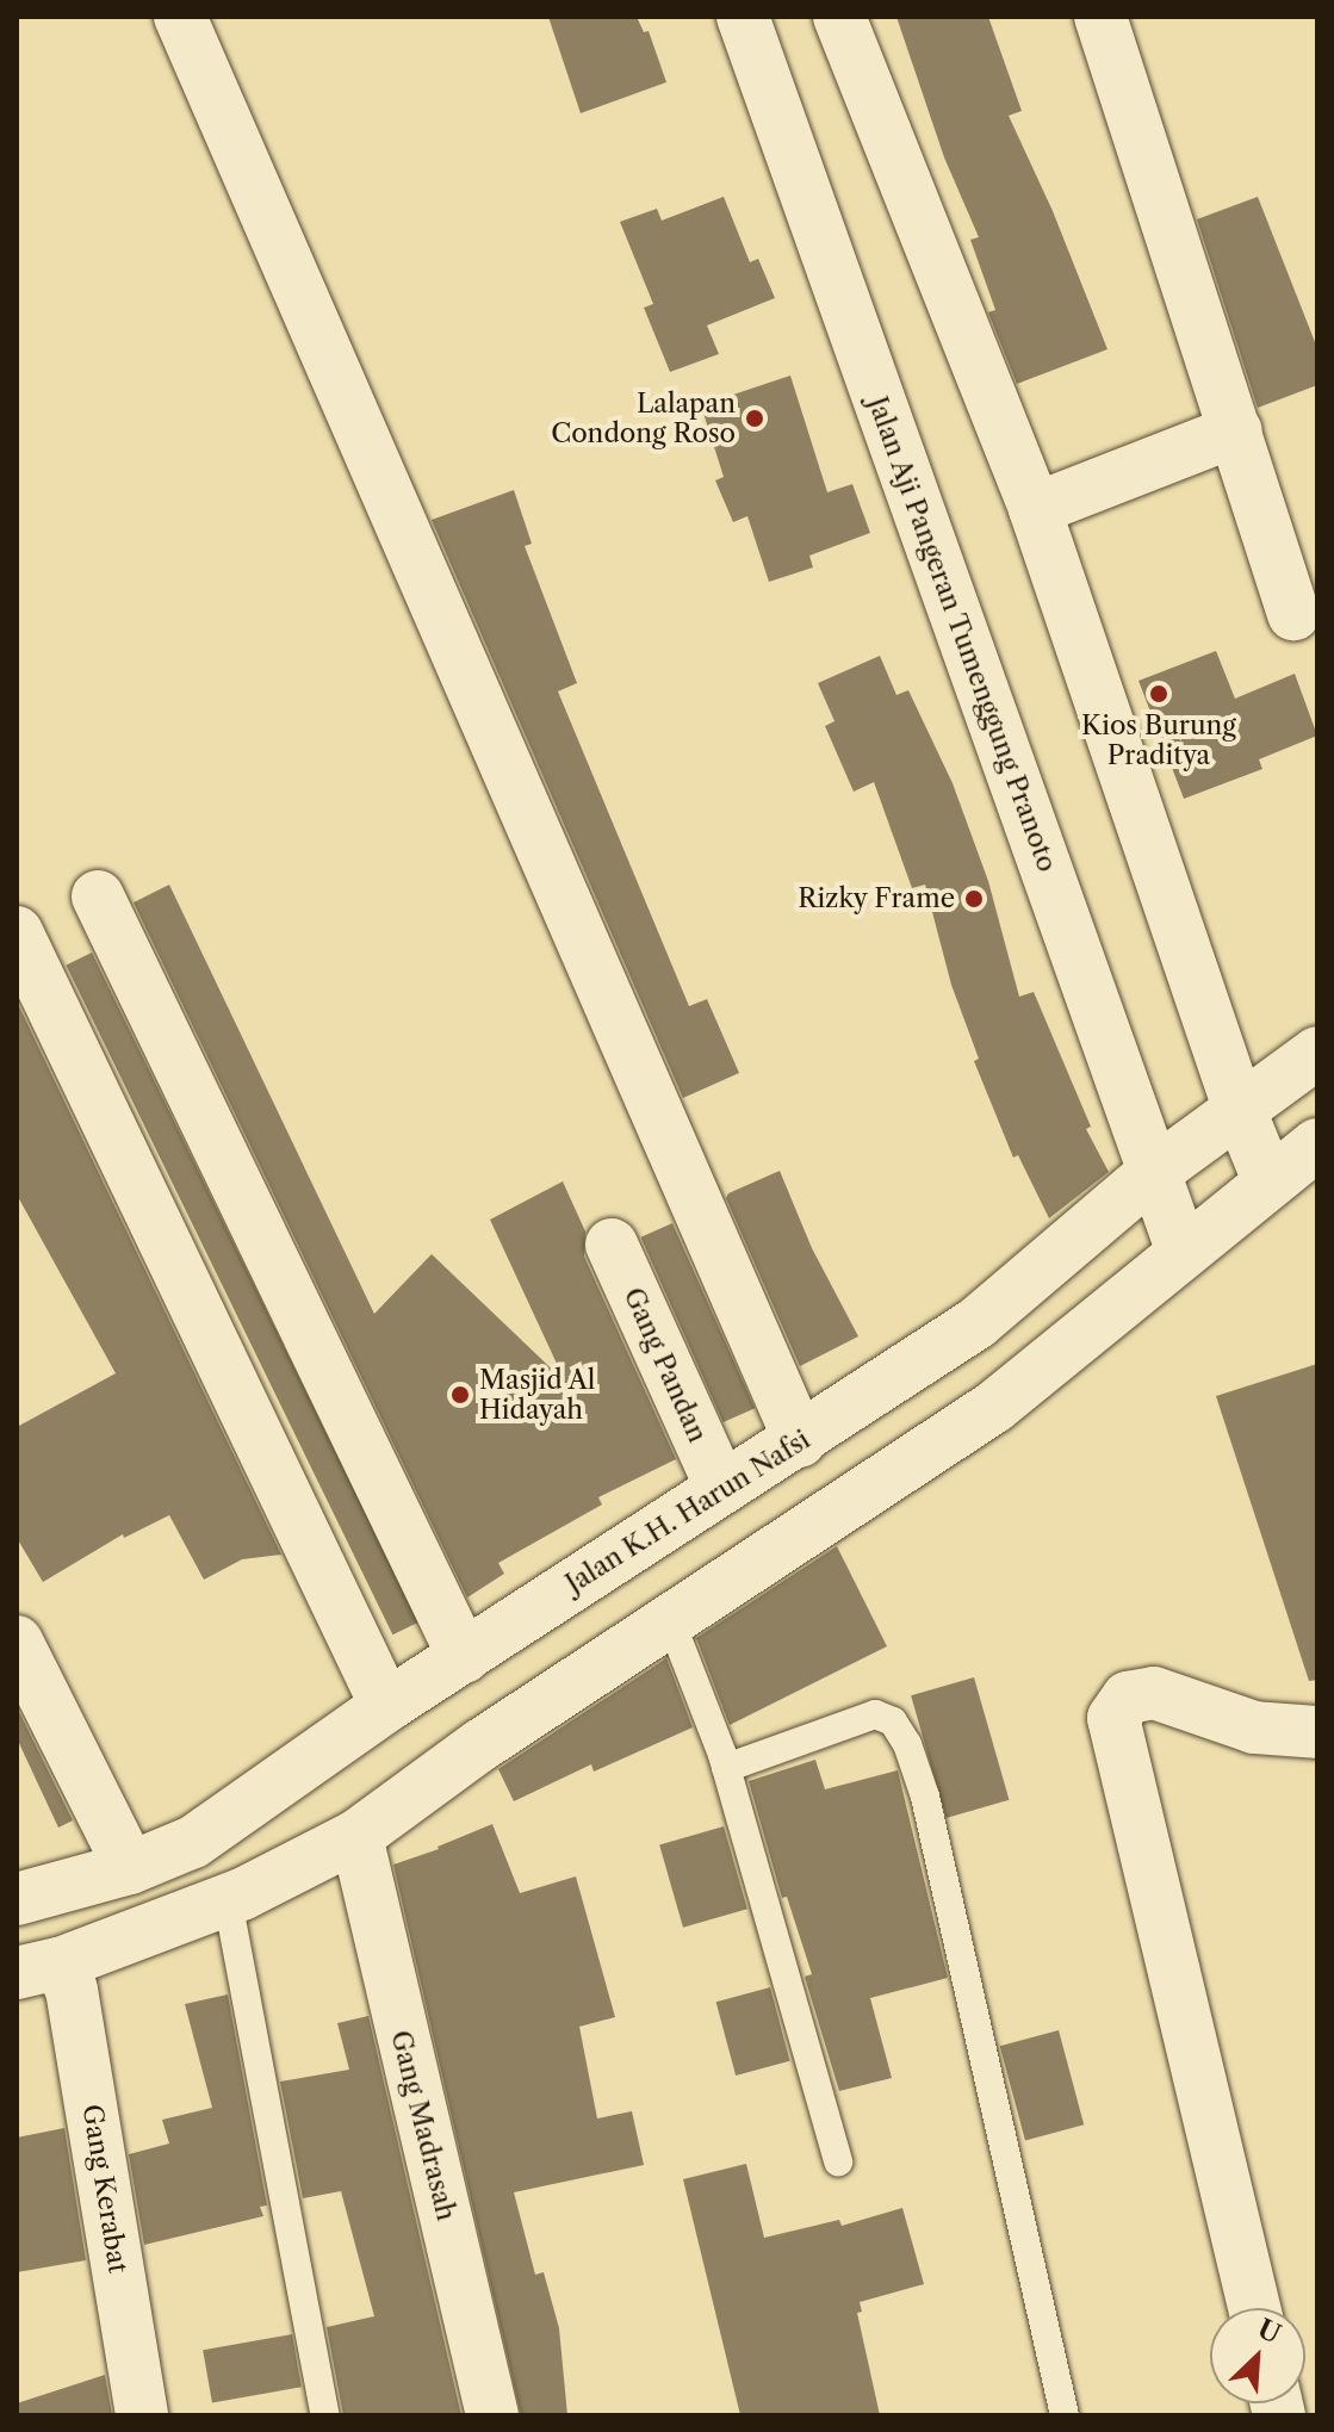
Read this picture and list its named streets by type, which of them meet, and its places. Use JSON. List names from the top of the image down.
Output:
{
  "streets": {
    "street": [
      "Jalan Aji Pangeran Tumenggung Pranoto",
      "Gang Pandan",
      "Jalan K.H. Harun Nafsi",
      "Gang Madrasah",
      "Gang Kerabat"
    ]
  },
  "crossings": [
    ["Jalan Aji Pangeran Tumenggung Pranoto", "Jalan K.H. Harun Nafsi"],
    ["Gang Pandan", "Jalan K.H. Harun Nafsi"]
  ],
  "places": [
    "Lalapan Condong Roso",
    "Kios Burung Praditya",
    "Rizky Frame",
    "Masjid Al Hidayah"
  ],
  "north": "top right"
}
